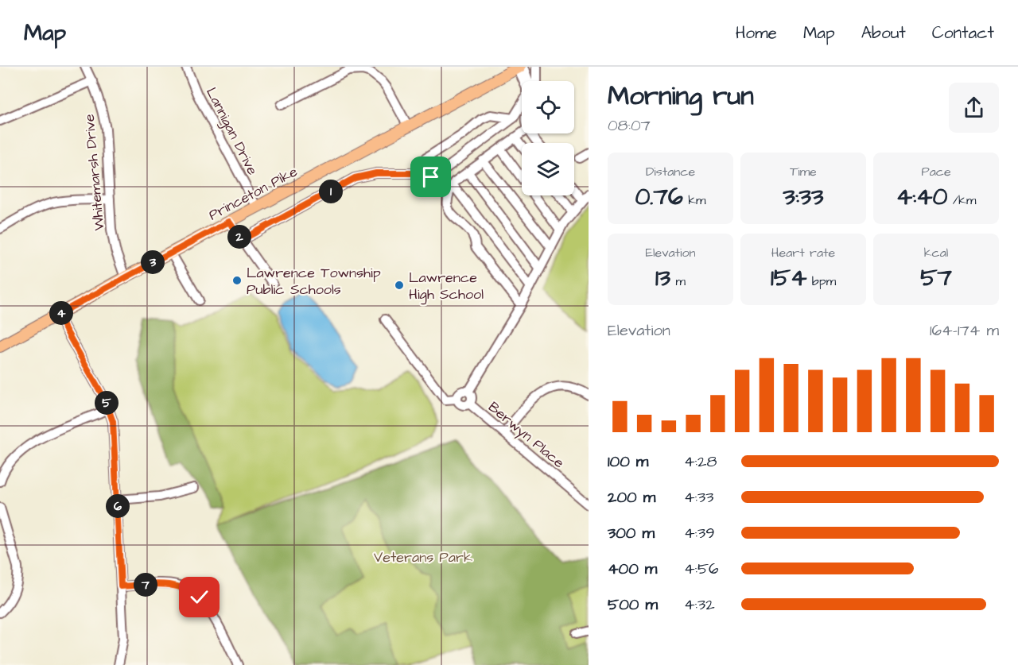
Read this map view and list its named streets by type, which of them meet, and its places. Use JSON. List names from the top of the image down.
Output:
{
  "streets": {
    "main road": ["Princeton Pike"],
    "street": ["Lannigan Drive", "Whitemarsh Drive", "Berwyn Place"]
  },
  "crossings": [
    ["Lannigan Drive", "Princeton Pike"],
    ["Whitemarsh Drive", "Princeton Pike"]
  ],
  "parks": ["Veterans Park"],
  "places": ["Lawrence Township Public Schools", "Lawrence High School"],
  "page": {
    "header": "Map",
    "nav": [
      "Home",
      "Map",
      "About",
      "Contact"
    ],
    "heading": ["Morning run", "08:07"],
    "stats": [
      ["Distance", "0.76 km"],
      ["Time", "3:33"],
      ["Pace", "4:40 /km"],
      ["Elevation", "13 m"],
      ["Heart rate", "154 bpm"],
      ["kcal", "57"]
    ],
    "pins": [
      "1",
      "2",
      "3",
      "4",
      "5",
      "6",
      "7"
    ],
    "chart": ["Elevation", "164–174 m"],
    "list": [
      {
        "name": "100 m",
        "note": "4:28"
      },
      {
        "name": "200 m",
        "note": "4:33"
      },
      {
        "name": "300 m",
        "note": "4:39"
      },
      {
        "name": "400 m",
        "note": "4:56"
      },
      {
        "name": "500 m",
        "note": "4:32"
      }
    ]
  }
}
